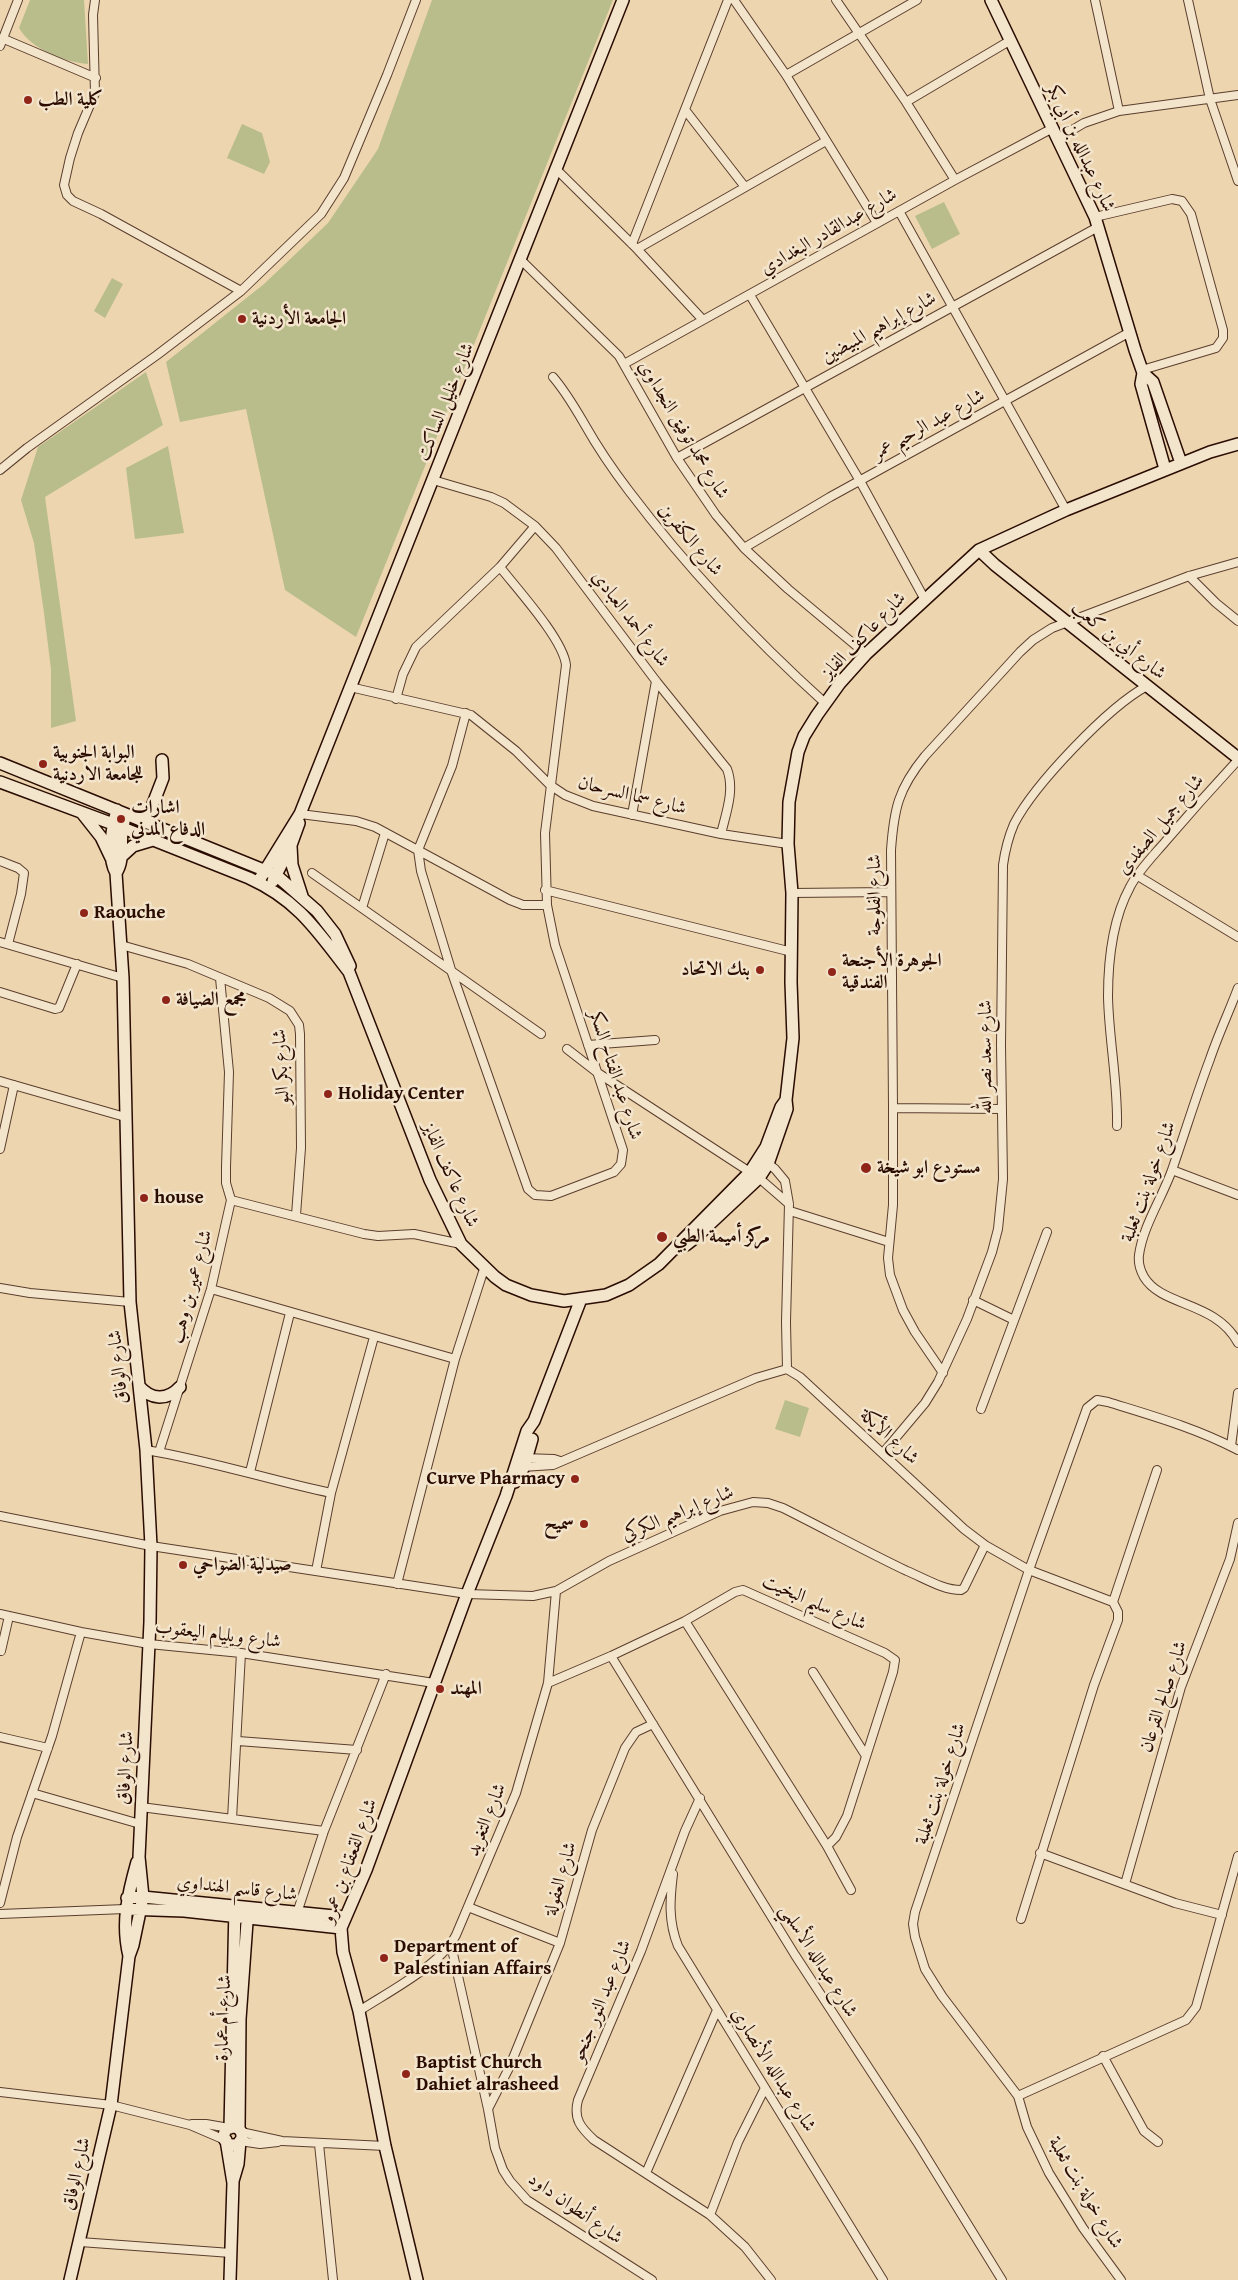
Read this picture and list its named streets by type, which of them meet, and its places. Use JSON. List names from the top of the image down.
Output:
{
  "streets": {
    "street": [
      "شارع عبدالله بن أبي بكر",
      "شارع عبدالقادر البغدادي",
      "شارع إبراهيم المبيضين",
      "شارع خليل الساكت",
      "شارع عبد الرحيم عمر",
      "شارع محمد توفيق النجداوي",
      "شارع الكفرين",
      "شارع أحمد العبادي",
      "شارع عاكف الفايز",
      "شارع أبي بن كعب",
      "شارع سما السرحان",
      "شارع جميل الصفدي",
      "شارع الفلوجة",
      "شارع سعد نصر الله",
      "شارع بكر البو",
      "شارع عبد الفتاح السكر",
      "شارع خولة بنت ثعلبة",
      "شارع عمير بن وهب",
      "شارع الوفاق",
      "شارع الأيكة",
      "شارع إبراهيم الكركي",
      "شارع سليم البخيت",
      "شارع ويليام اليعقوب",
      "شارع صالح القرعان",
      "شارع التغريد",
      "شارع القعقاع بن عمرو",
      "شارع العفولة",
      "شارع قاسم الهنداوي",
      "شارع عبدالله الأسلمي",
      "شارع عبد النور جنحو",
      "شارع أم عمارة",
      "شارع عبدالله الأنصاري",
      "شارع أنطوان داود"
    ]
  },
  "crossings": [
    ["شارع عبدالله بن أبي بكر", "شارع عبدالقادر البغدادي"],
    ["شارع عبدالله بن أبي بكر", "شارع إبراهيم المبيضين"],
    ["شارع عبدالله بن أبي بكر", "شارع عبد الرحيم عمر"],
    ["شارع عبدالله بن أبي بكر", "شارع عاكف الفايز"],
    ["شارع عبدالقادر البغدادي", "شارع محمد توفيق النجداوي"],
    ["شارع إبراهيم المبيضين", "شارع محمد توفيق النجداوي"],
    ["شارع خليل الساكت", "شارع محمد توفيق النجداوي"],
    ["شارع خليل الساكت", "شارع أحمد العبادي"],
    ["شارع خليل الساكت", "شارع عاكف الفايز"],
    ["شارع خليل الساكت", "شارع سما السرحان"],
    ["شارع عبد الرحيم عمر", "شارع محمد توفيق النجداوي"],
    ["شارع محمد توفيق النجداوي", "شارع عاكف الفايز"],
    ["شارع الكفرين", "شارع عاكف الفايز"],
    ["شارع أحمد العبادي", "شارع سما السرحان"],
    ["شارع عاكف الفايز", "شارع أبي بن كعب"],
    ["شارع عاكف الفايز", "شارع سما السرحان"],
    ["شارع عاكف الفايز", "شارع الوفاق"],
    ["شارع عاكف الفايز", "شارع القعقاع بن عمرو"],
    ["شارع أبي بن كعب", "شارع جميل الصفدي"],
    ["شارع أبي بن كعب", "شارع الفلوجة"],
    ["شارع أبي بن كعب", "شارع سعد نصر الله"],
    ["شارع سما السرحان", "شارع عبد الفتاح السكر"],
    ["شارع الفلوجة", "شارع سعد نصر الله"],
    ["شارع سعد نصر الله", "شارع الأيكة"],
    ["شارع بكر البو", "شارع عمير بن وهب"],
    ["شارع بكر البو", "شارع الوفاق"],
    ["شارع خولة بنت ثعلبة", "شارع الأيكة"],
    ["شارع الوفاق", "شارع إبراهيم الكركي"],
    ["شارع الوفاق", "شارع ويليام اليعقوب"],
    ["شارع الوفاق", "شارع قاسم الهنداوي"],
    ["شارع الأيكة", "شارع إبراهيم الكركي"],
    ["شارع إبراهيم الكركي", "شارع التغريد"],
    ["شارع إبراهيم الكركي", "شارع القعقاع بن عمرو"],
    ["شارع سليم البخيت", "شارع التغريد"],
    ["شارع سليم البخيت", "شارع عبدالله الأسلمي"],
    ["شارع ويليام اليعقوب", "شارع القعقاع بن عمرو"],
    ["شارع التغريد", "شارع القعقاع بن عمرو"],
    ["شارع التغريد", "شارع أنطوان داود"],
    ["شارع القعقاع بن عمرو", "شارع قاسم الهنداوي"],
    ["شارع العفولة", "شارع عبدالله الأسلمي"],
    ["شارع العفولة", "شارع أنطوان داود"],
    ["شارع قاسم الهنداوي", "شارع أم عمارة"],
    ["شارع عبدالله الأسلمي", "شارع عبد النور جنحو"],
    ["شارع عبد النور جنحو", "شارع عبدالله الأنصاري"]
  ],
  "places": [
    "كلية الطب",
    "الجامعة الأردنية",
    "البوابة الجنوبية للجامعة الاردنية",
    "اشارات الدفاع المدني",
    "Raouche",
    "بنك الاتحاد",
    "الجوهرة الأجنحة الفندقية",
    "مجمع الضيافة",
    "Holiday Center",
    "مستودع ابو شيخة",
    "house",
    "مركز أميمة الطبي",
    "Curve Pharmacy",
    "سميح",
    "صيدلية الضواحي",
    "المهند",
    "Department of Palestinian Affairs",
    "Baptist Church Dahiet alrasheed"
  ]
}
